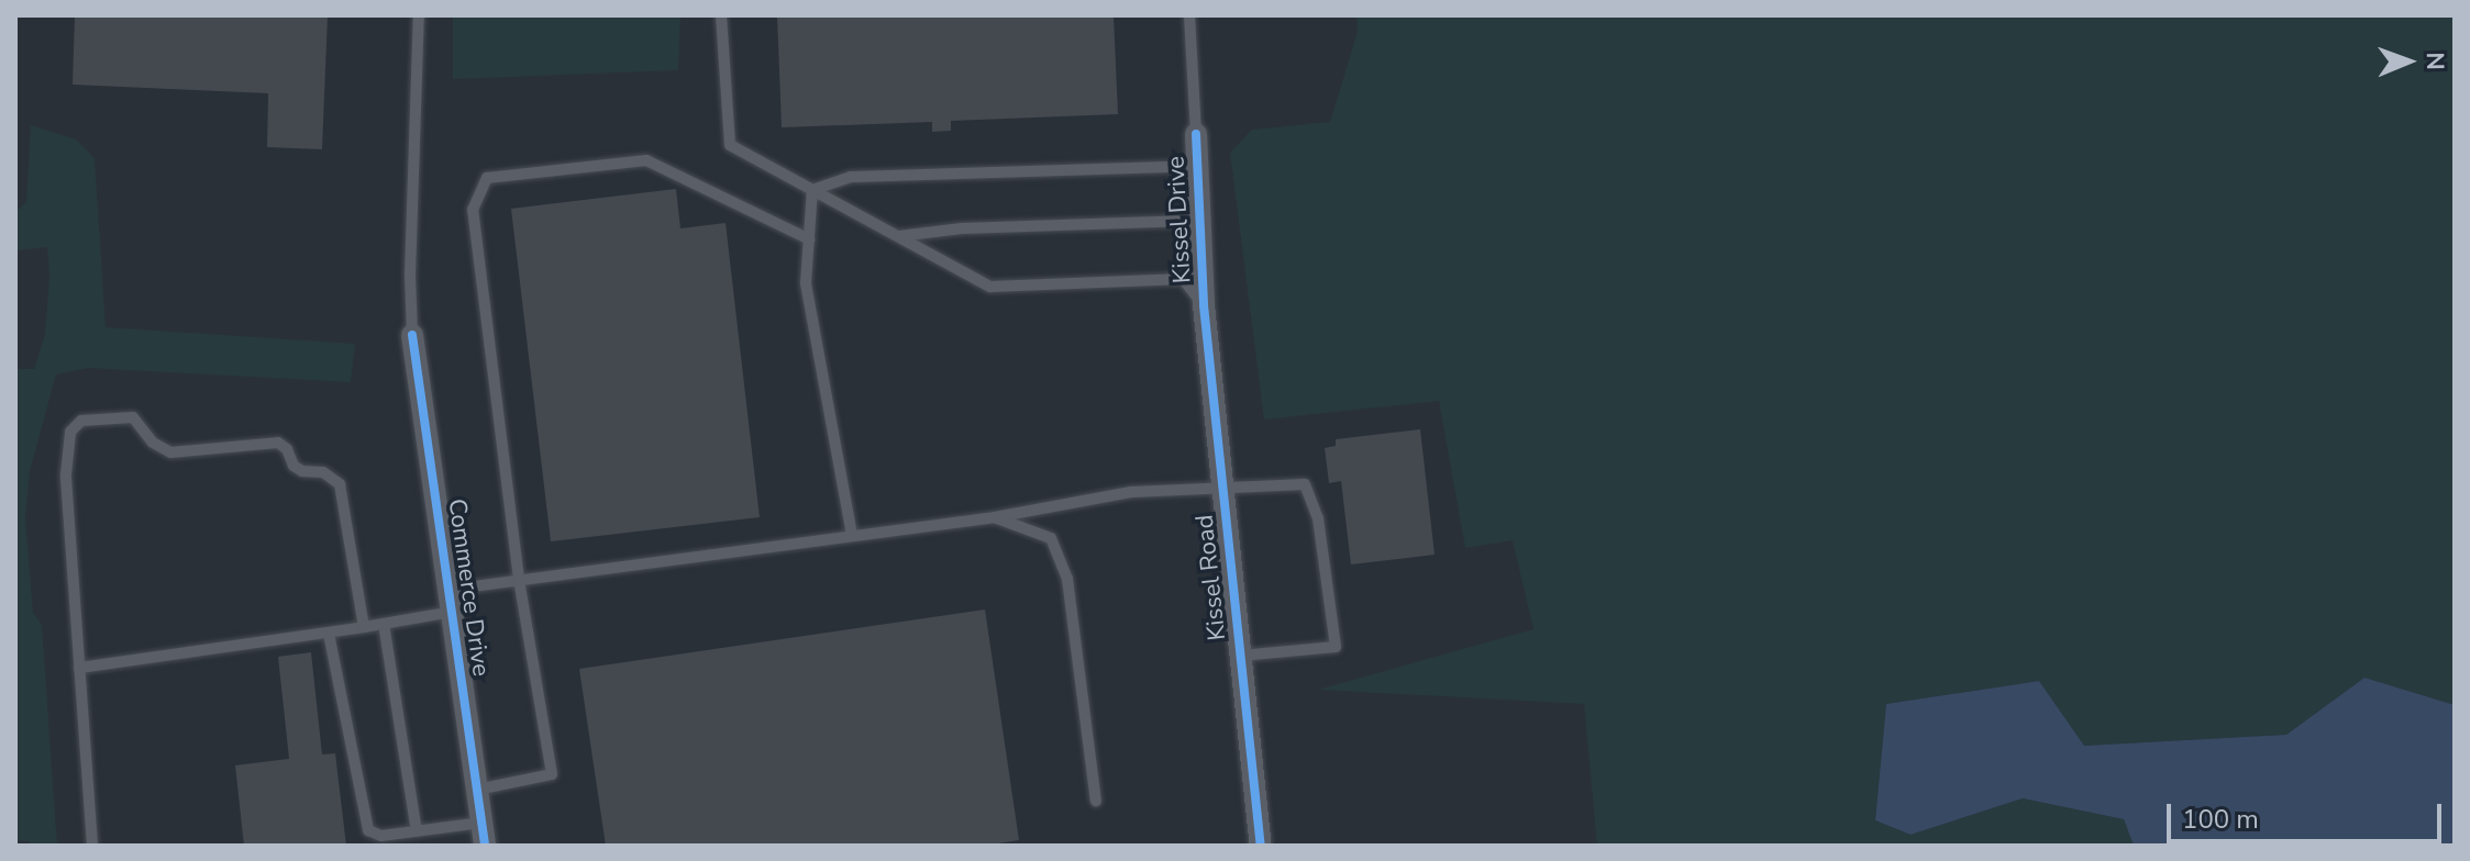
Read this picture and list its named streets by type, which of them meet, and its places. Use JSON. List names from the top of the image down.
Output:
{
  "streets": {
    "street": ["Kissel Drive", "Kissel Road", "Commerce Drive"]
  },
  "crossings": [
    ["Kissel Drive", "Kissel Road"]
  ],
  "scale_bar": "100 m",
  "north": "right"
}
